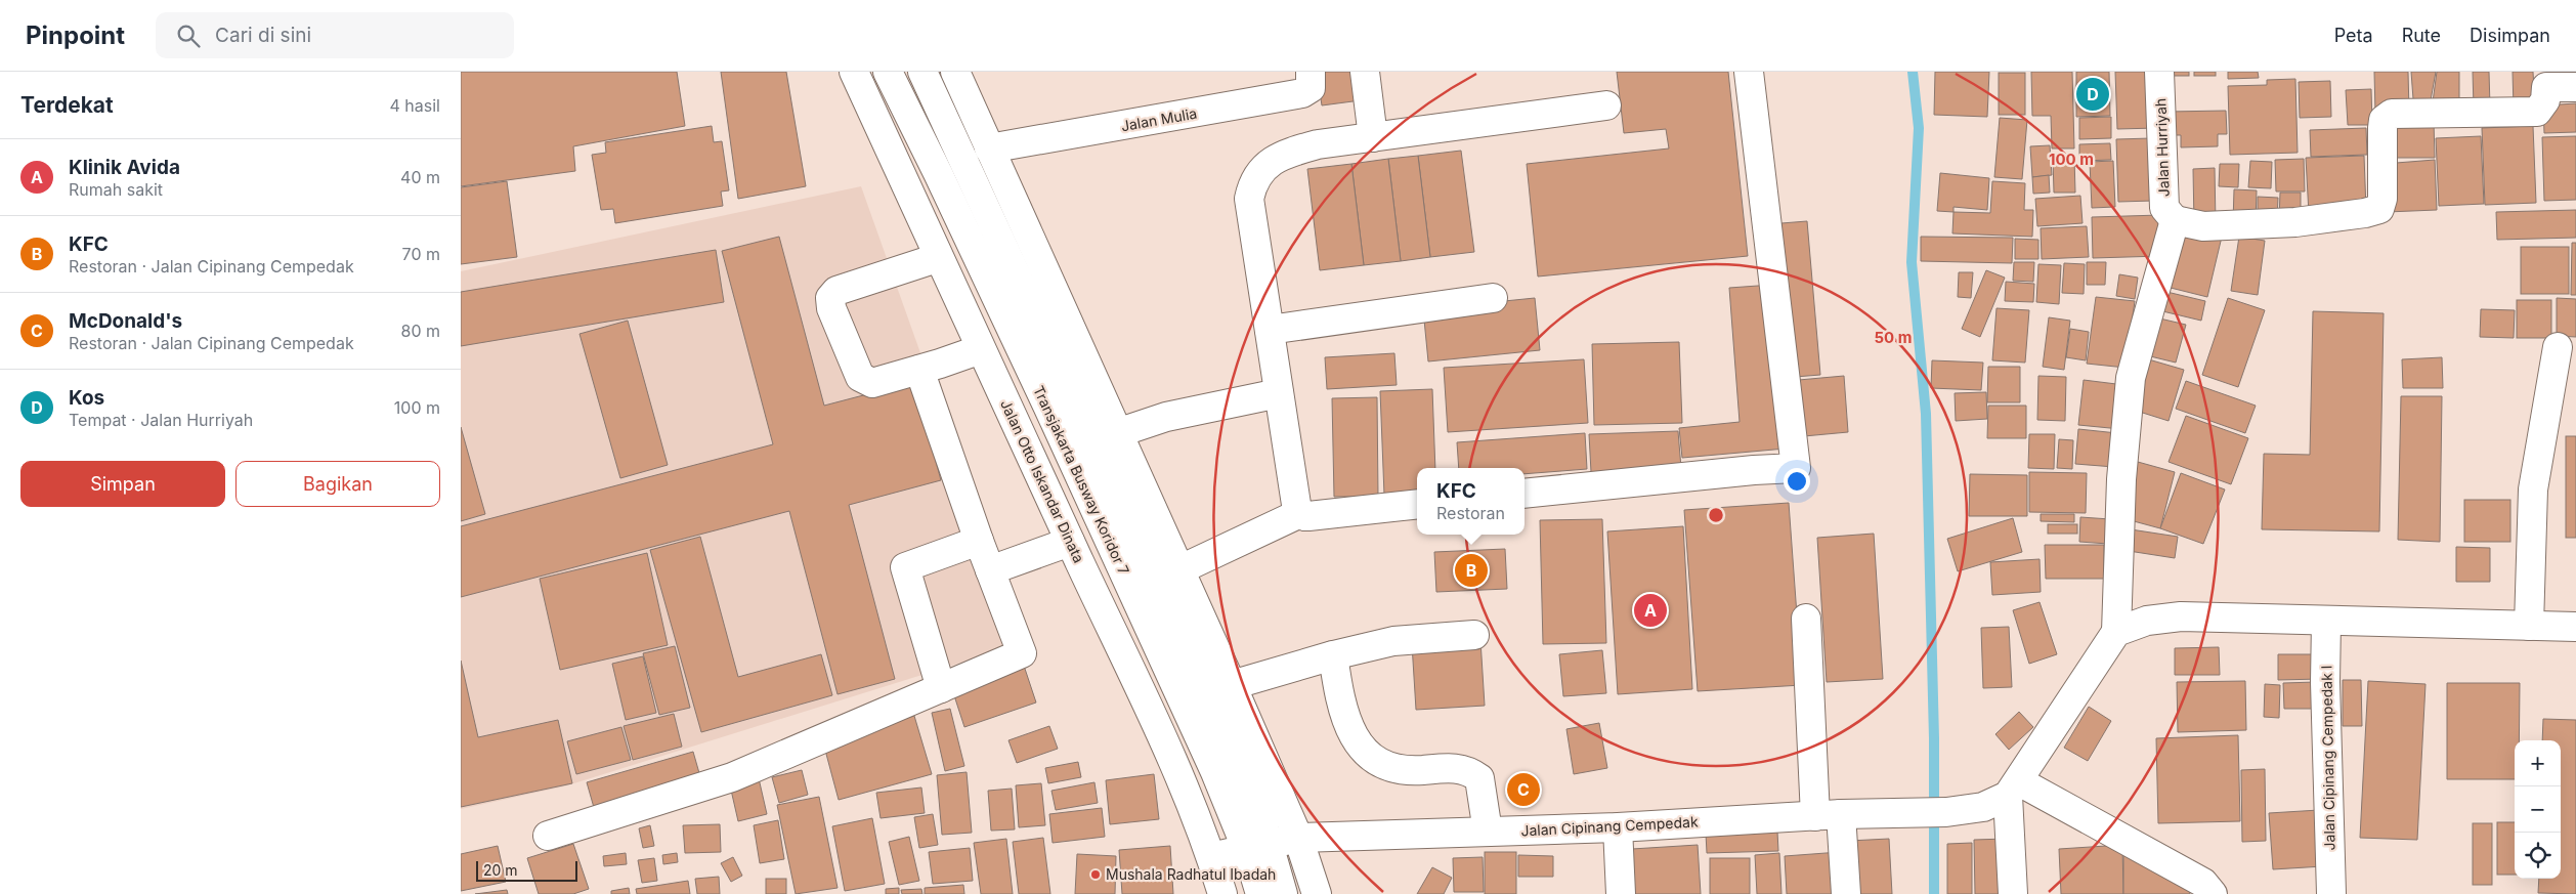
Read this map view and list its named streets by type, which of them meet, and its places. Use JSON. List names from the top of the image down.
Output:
{
  "streets": {
    "street": [
      "Jalan Mulia",
      "Jalan Hurriyah",
      "Transjakarta Busway Koridor 7",
      "Jalan Otto Iskandar Dinata",
      "Jalan Cipinang Cempedak I",
      "Jalan Cipinang Cempedak"
    ]
  },
  "crossings": [
    ["Transjakarta Busway Koridor 7", "Jalan Cipinang Cempedak"],
    ["Jalan Otto Iskandar Dinata", "Jalan Cipinang Cempedak"]
  ],
  "places": ["Mushala Radhatul Ibadah"],
  "scale_bar": "20 m",
  "page": {
    "header": "Pinpoint",
    "search": "Cari di sini",
    "nav": ["Peta", "Rute", "Disimpan"],
    "heading": ["Terdekat", "4 hasil"],
    "pins": [
      "D",
      "B",
      "A",
      "C"
    ],
    "list": [
      {
        "mark": "A",
        "name": "Klinik Avida",
        "note": "Rumah sakit",
        "value": "40 m"
      },
      {
        "mark": "B",
        "name": "KFC",
        "note": "Restoran · Jalan Cipinang Cempedak",
        "value": "70 m"
      },
      {
        "mark": "C",
        "name": "McDonald's",
        "note": "Restoran · Jalan Cipinang Cempedak",
        "value": "80 m"
      },
      {
        "mark": "D",
        "name": "Kos",
        "note": "Tempat · Jalan Hurriyah",
        "value": "100 m"
      }
    ],
    "buttons": ["Simpan", "Bagikan"],
    "popup": ["KFC", "Restoran"],
    "map_buttons": ["+", "−"],
    "scale": "20 m"
  },
  "rings": ["100 m", "50 m"]
}
